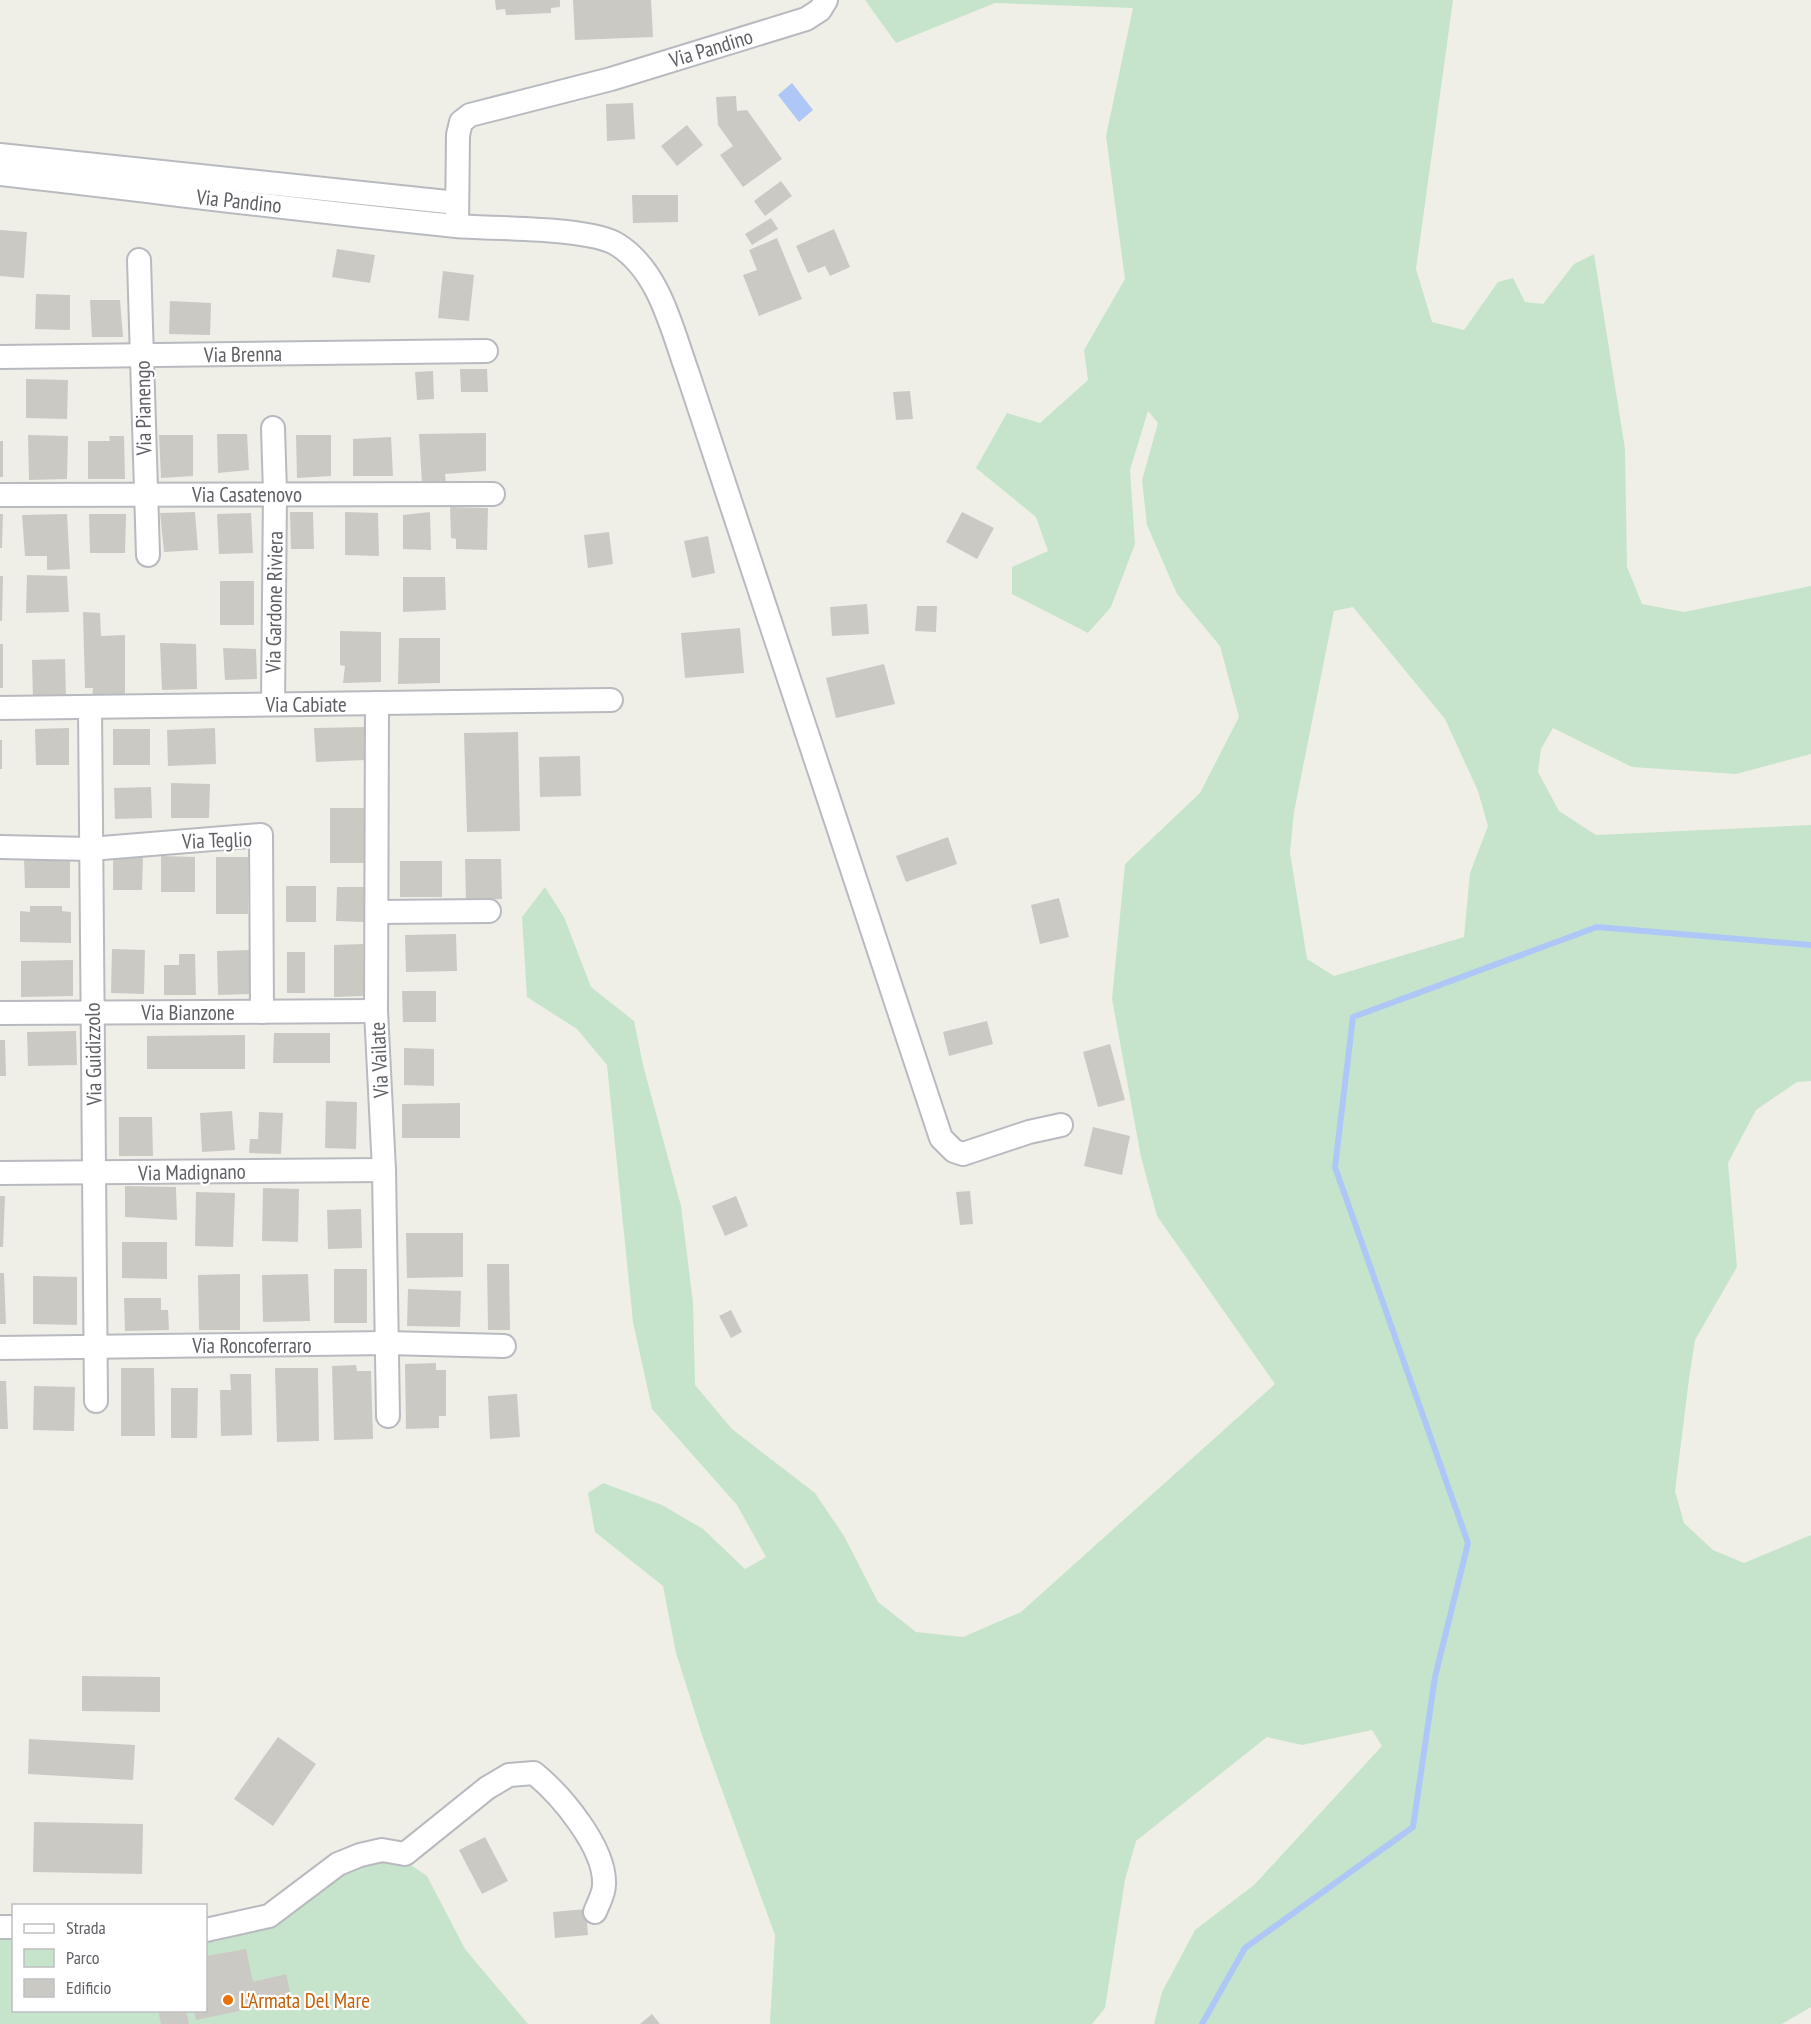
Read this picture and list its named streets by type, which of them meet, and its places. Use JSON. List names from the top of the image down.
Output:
{
  "streets": {
    "street": [
      "Via Pandino",
      "Via Brenna",
      "Via Pianengo",
      "Via Casatenovo",
      "Via Gardone Riviera",
      "Via Cabiate",
      "Via Teglio",
      "Via Bianzone",
      "Via Guidizzolo",
      "Via Vailate",
      "Via Madignano",
      "Via Roncoferraro"
    ]
  },
  "crossings": [
    ["Via Brenna", "Via Pianengo"],
    ["Via Pianengo", "Via Casatenovo"],
    ["Via Casatenovo", "Via Gardone Riviera"],
    ["Via Gardone Riviera", "Via Cabiate"],
    ["Via Cabiate", "Via Guidizzolo"],
    ["Via Cabiate", "Via Vailate"],
    ["Via Teglio", "Via Bianzone"],
    ["Via Teglio", "Via Guidizzolo"],
    ["Via Bianzone", "Via Guidizzolo"],
    ["Via Bianzone", "Via Vailate"],
    ["Via Guidizzolo", "Via Madignano"],
    ["Via Guidizzolo", "Via Roncoferraro"],
    ["Via Vailate", "Via Madignano"],
    ["Via Vailate", "Via Roncoferraro"]
  ],
  "places": ["L'Armata Del Mare"],
  "legend": ["Strada", "Parco", "Edificio"]
}
